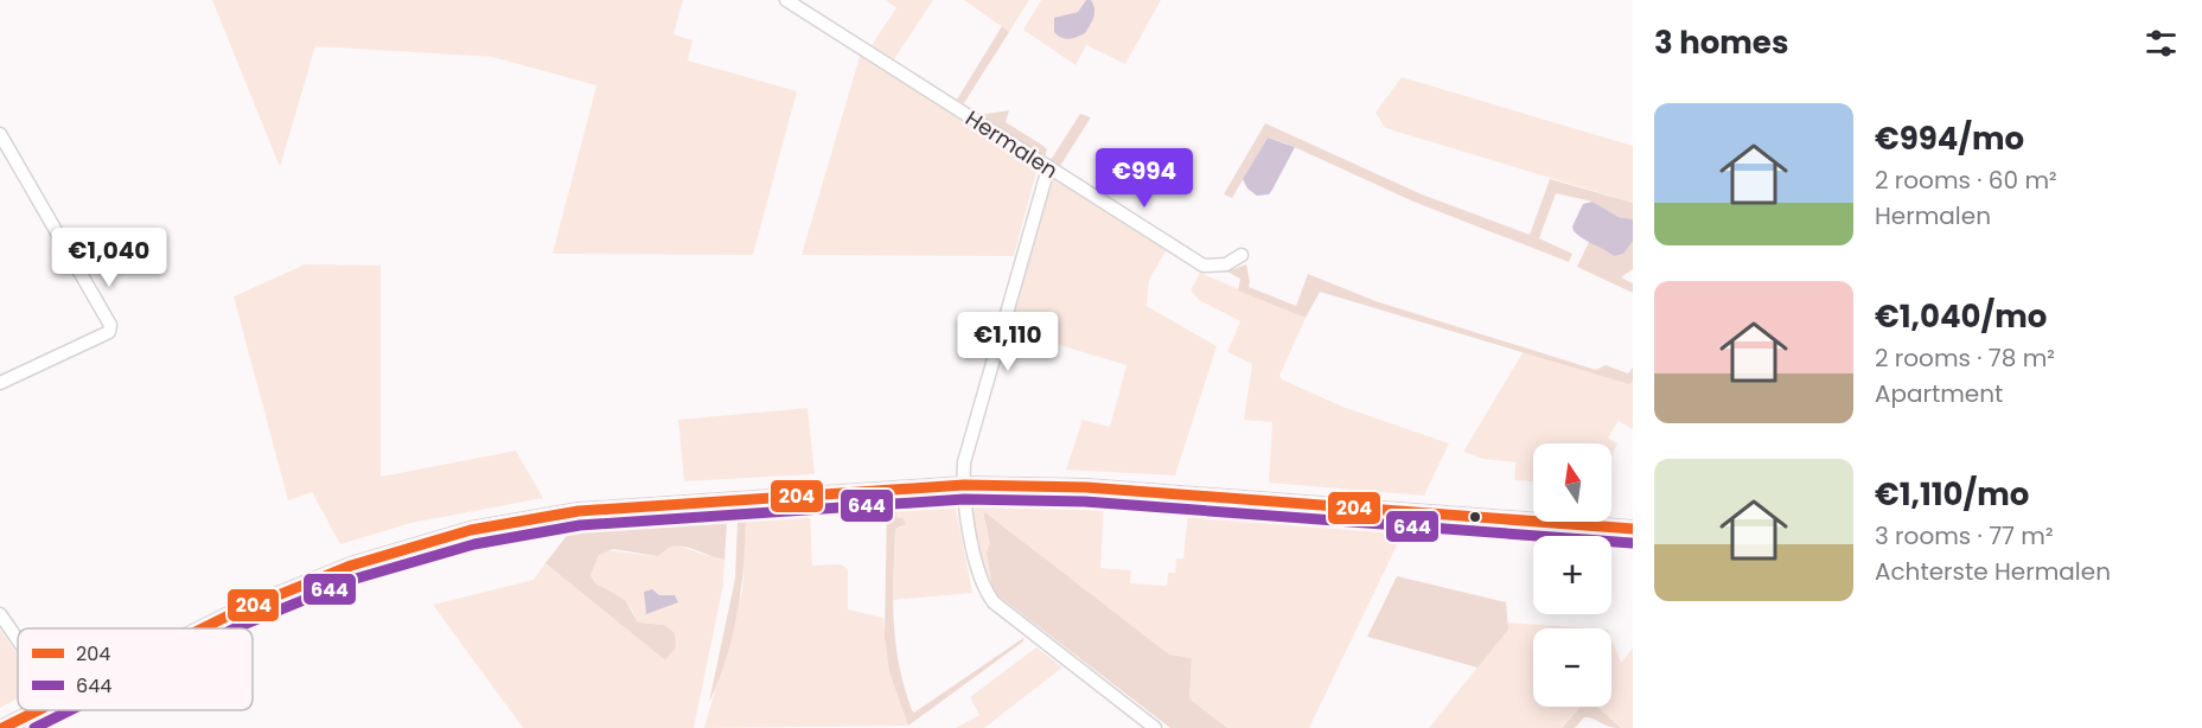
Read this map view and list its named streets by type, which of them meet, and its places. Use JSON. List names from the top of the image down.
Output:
{
  "streets": {
    "street": ["Hermalen"]
  },
  "lines": ["transit line 204", "transit line 644"],
  "legend": ["204", "644"],
  "north": "top",
  "page": {
    "heading": "3 homes",
    "list": [
      {
        "name": "€994/mo",
        "note": "2 rooms · 60 m² · Hermalen"
      },
      {
        "name": "€1,040/mo",
        "note": "2 rooms · 78 m² · Apartment"
      },
      {
        "name": "€1,110/mo",
        "note": "3 rooms · 77 m² · Achterste Hermalen"
      }
    ],
    "price": ["€994", "€1,040", "€1,110"],
    "map_buttons": ["+", "−"]
  }
}
